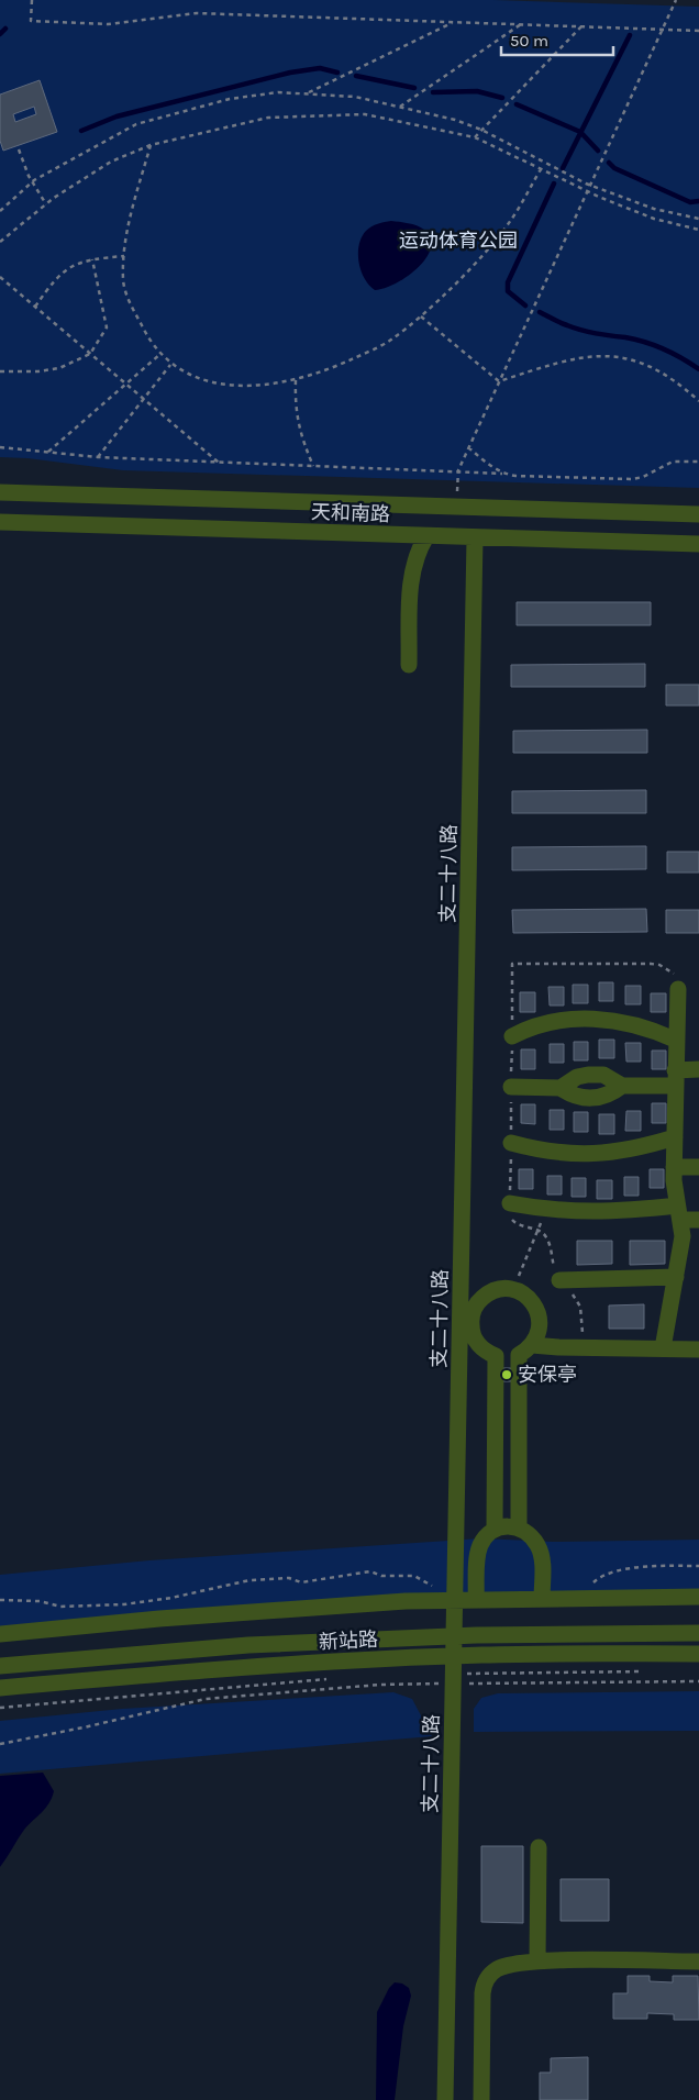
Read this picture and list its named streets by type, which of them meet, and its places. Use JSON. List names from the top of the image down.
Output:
{
  "streets": {
    "street": ["天和南路", "支二十八路", "新站路"]
  },
  "crossings": [
    ["天和南路", "支二十八路"],
    ["支二十八路", "新站路"]
  ],
  "parks": ["运动体育公园"],
  "places": ["安保亭"],
  "scale_bar": "50 m"
}
